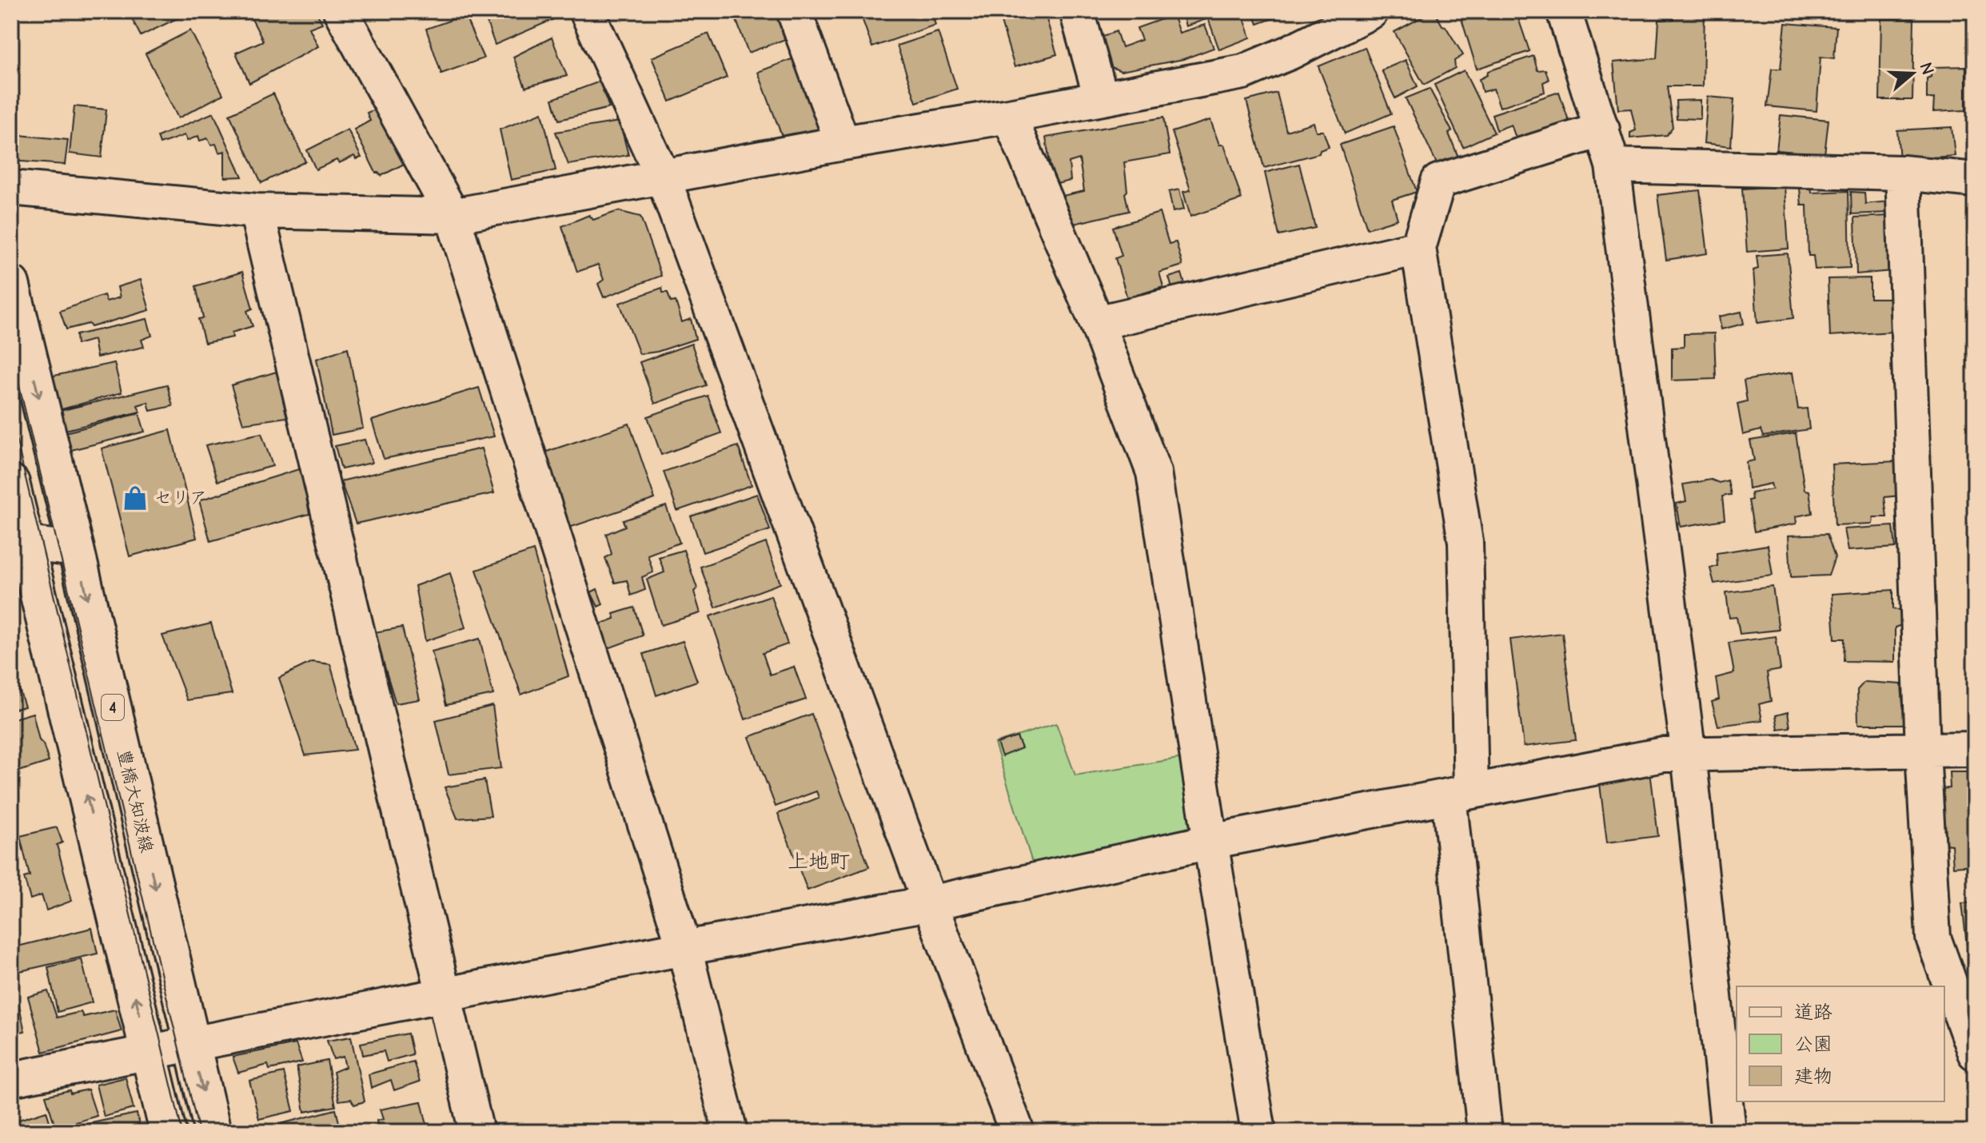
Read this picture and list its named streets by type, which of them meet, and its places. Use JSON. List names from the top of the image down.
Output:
{
  "streets": {
    "main road": ["4", "豊橋大知波線"]
  },
  "districts": ["上地町"],
  "places": {
    "shop": ["セリア"]
  },
  "legend": ["道路", "公園", "建物"],
  "north": "right"
}
